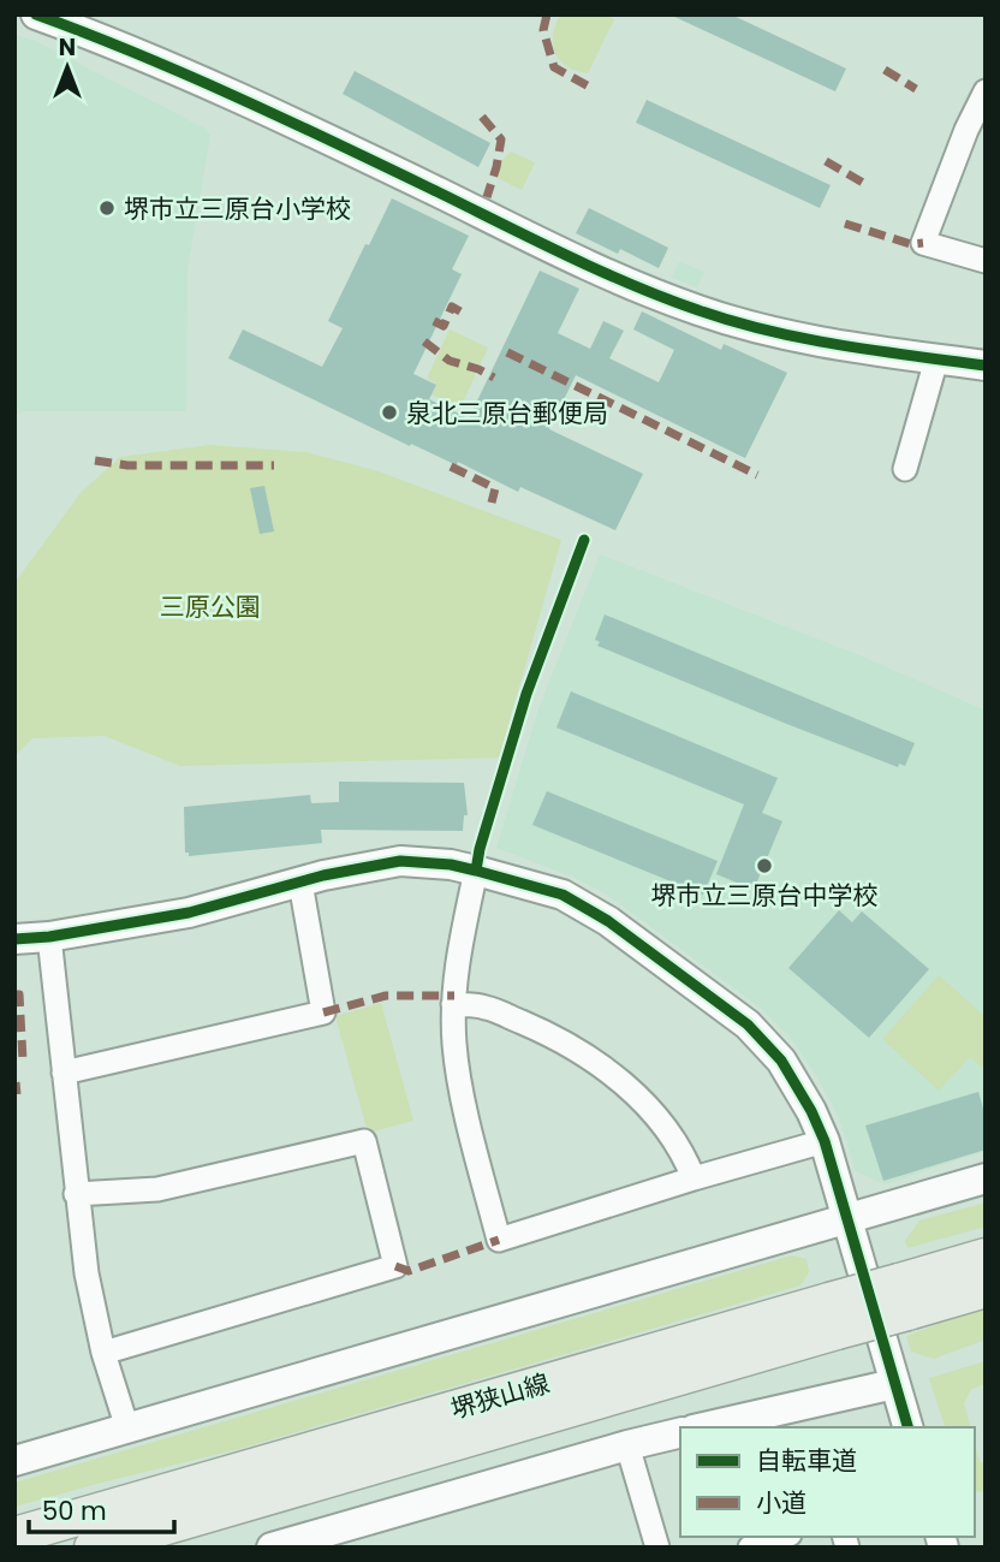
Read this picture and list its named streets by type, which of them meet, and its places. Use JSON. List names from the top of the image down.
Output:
{
  "streets": {
    "main road": ["堺狭山線"]
  },
  "parks": ["三原公園"],
  "places": ["堺市立三原台小学校", "泉北三原台郵便局", "堺市立三原台中学校"],
  "legend": ["自転車道", "小道"],
  "scale_bar": "50 m",
  "north": "top"
}
